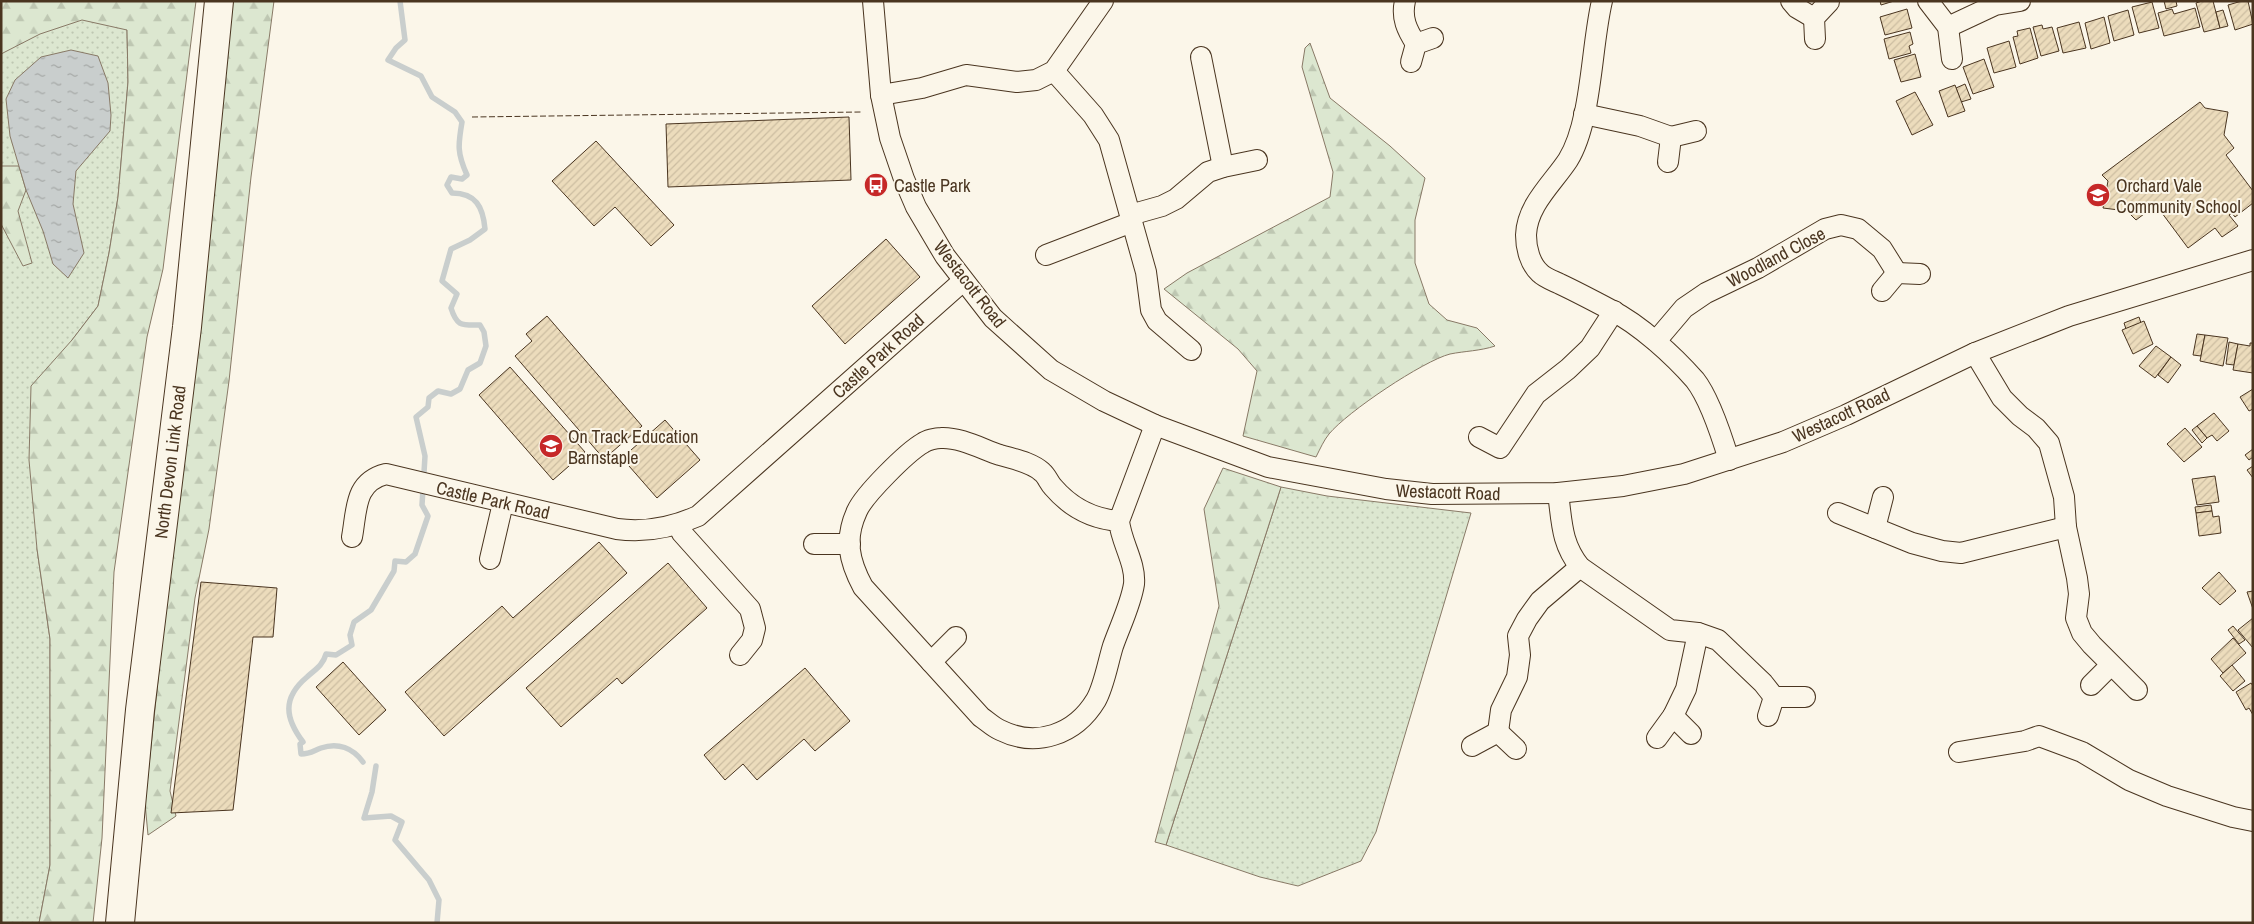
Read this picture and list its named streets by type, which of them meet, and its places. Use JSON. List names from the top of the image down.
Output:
{
  "streets": {
    "highway": ["North Devon Link Road"],
    "street": ["Woodland Close", "Westacott Road", "Castle Park Road"]
  },
  "crossings": [
    ["Westacott Road", "Castle Park Road"]
  ],
  "places": {
    "bus stop": ["Castle Park"],
    "school or university": ["Orchard Vale Community School", "On Track Education Barnstaple"]
  }
}
